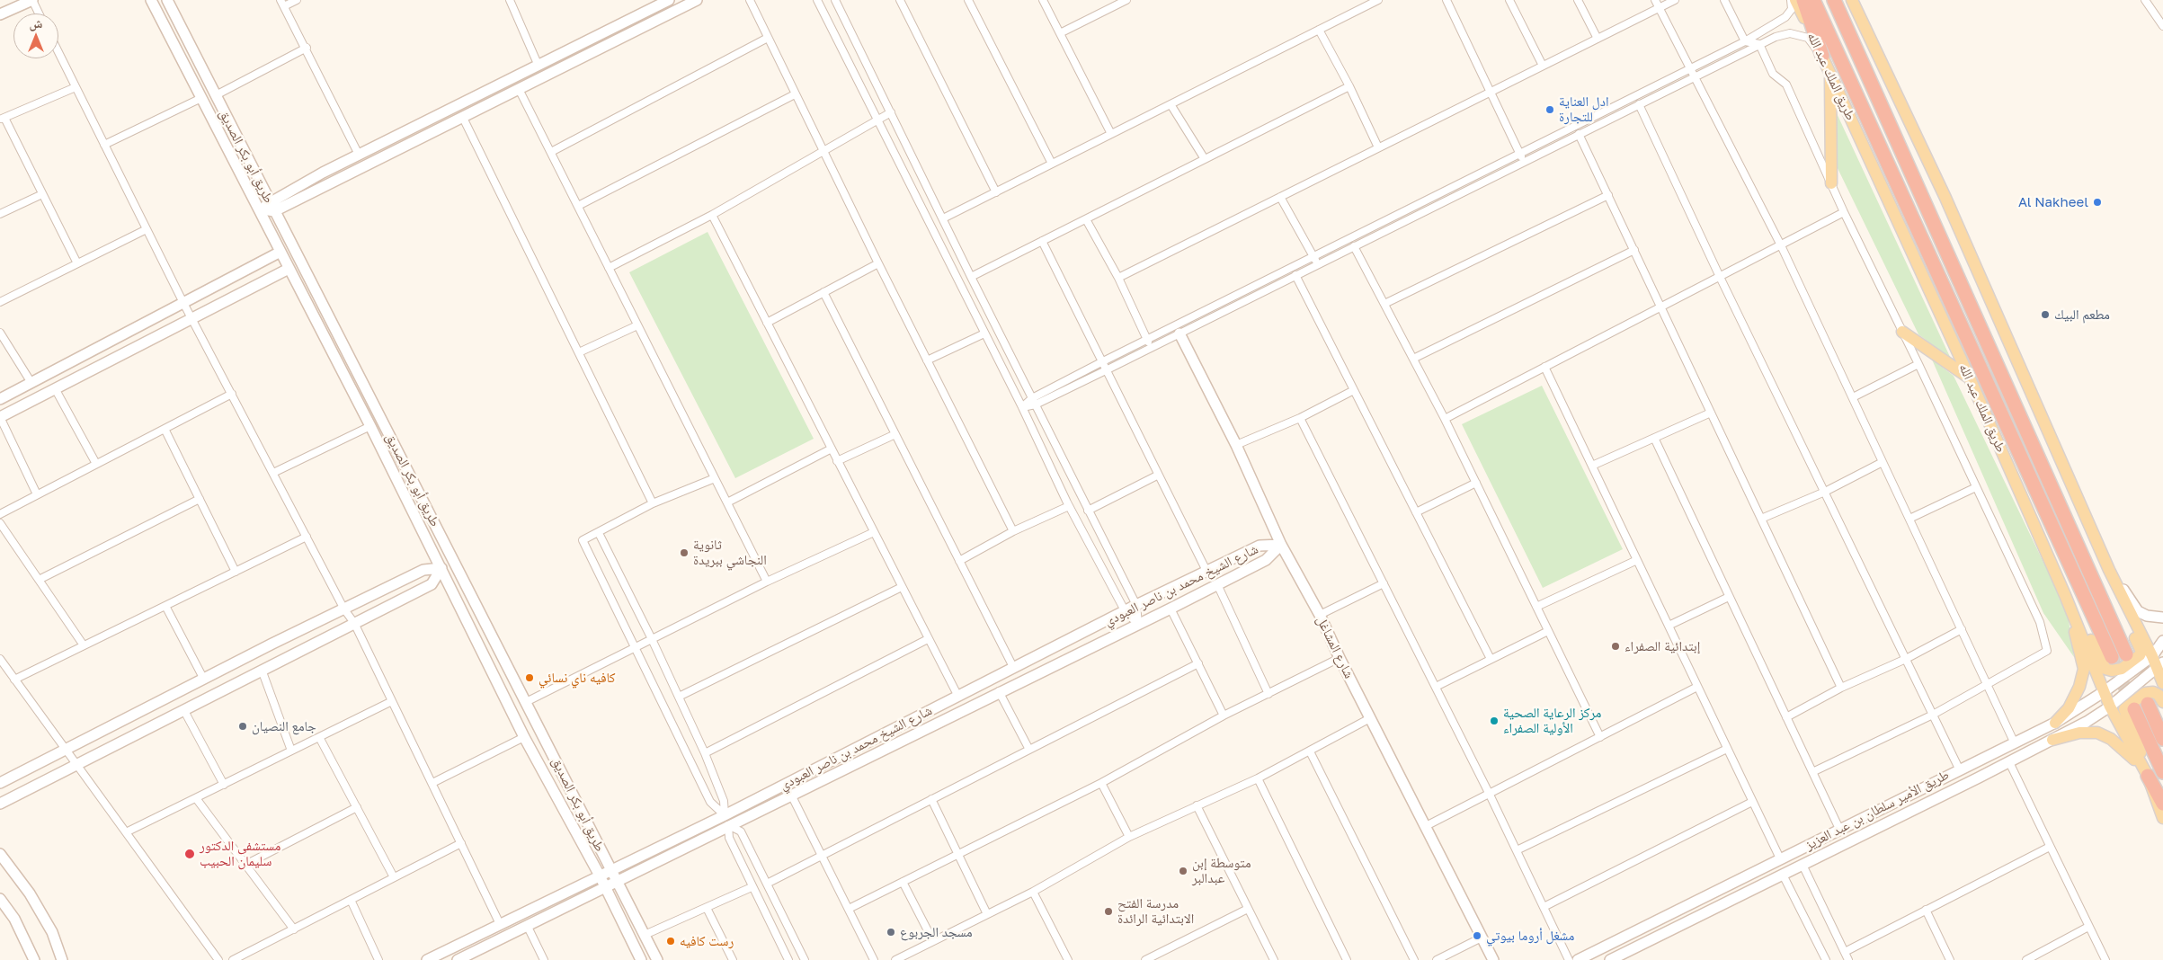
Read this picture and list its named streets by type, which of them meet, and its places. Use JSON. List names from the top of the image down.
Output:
{
  "streets": {
    "highway": ["طريق الملك عبد الله"],
    "street": [
      "طريق أبو بكر الصديق",
      "شارع الشيخ محمد بن ناصر العبودي",
      "شارع المشاغل",
      "طريق الأمير سلطان بن عبد العزيز"
    ]
  },
  "crossings": [
    ["طريق الملك عبد الله", "طريق الأمير سلطان بن عبد العزيز"],
    ["طريق أبو بكر الصديق", "شارع الشيخ محمد بن ناصر العبودي"],
    ["شارع الشيخ محمد بن ناصر العبودي", "شارع المشاغل"]
  ],
  "places": [
    "ادل العناية للتجارة",
    "Al Nakheel",
    "مطعم البيك",
    "ثانوية النجاشي ببريدة",
    "إبتدائية الصفراء",
    "كافيه ناي نسائي",
    "مركز الرعاية الصحية الأولية الصفراء",
    "جامع النصيان",
    "مستشفى الدكتور سليمان الحبيب",
    "متوسطة إبن عبدالبر",
    "مدرسة الفتح الابتدائية الرائدة",
    "مسجد الجربوع",
    "مشغل أروما بيوتي",
    "رست كافيه"
  ],
  "north": "top"
}
